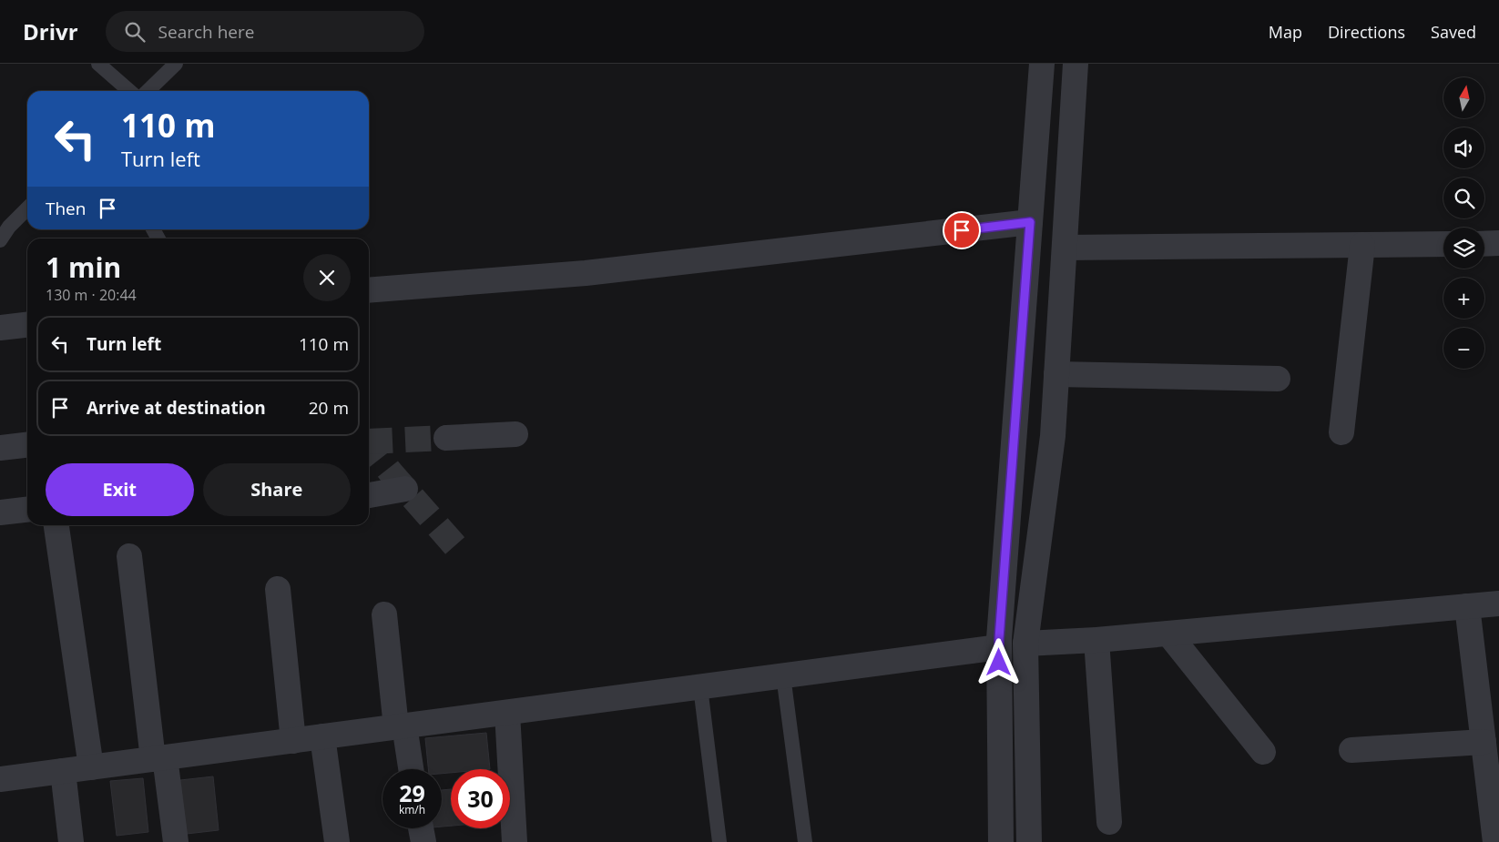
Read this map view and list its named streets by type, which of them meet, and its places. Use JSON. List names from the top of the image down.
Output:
{
  "north": "top",
  "page": {
    "header": "Drivr",
    "search": "Search here",
    "nav": ["Map", "Directions", "Saved"],
    "map_buttons": ["+", "−"],
    "turn": ["110 m", "Turn left"],
    "then": "Then",
    "heading": ["1 min", "130 m · 20:44"],
    "list": [
      {
        "name": "Turn left",
        "value": "110 m"
      },
      {
        "name": "Arrive at destination",
        "value": "20 m"
      }
    ],
    "buttons": ["Exit", "Share"],
    "speed": "29 km/h",
    "limit": "30"
  }
}
